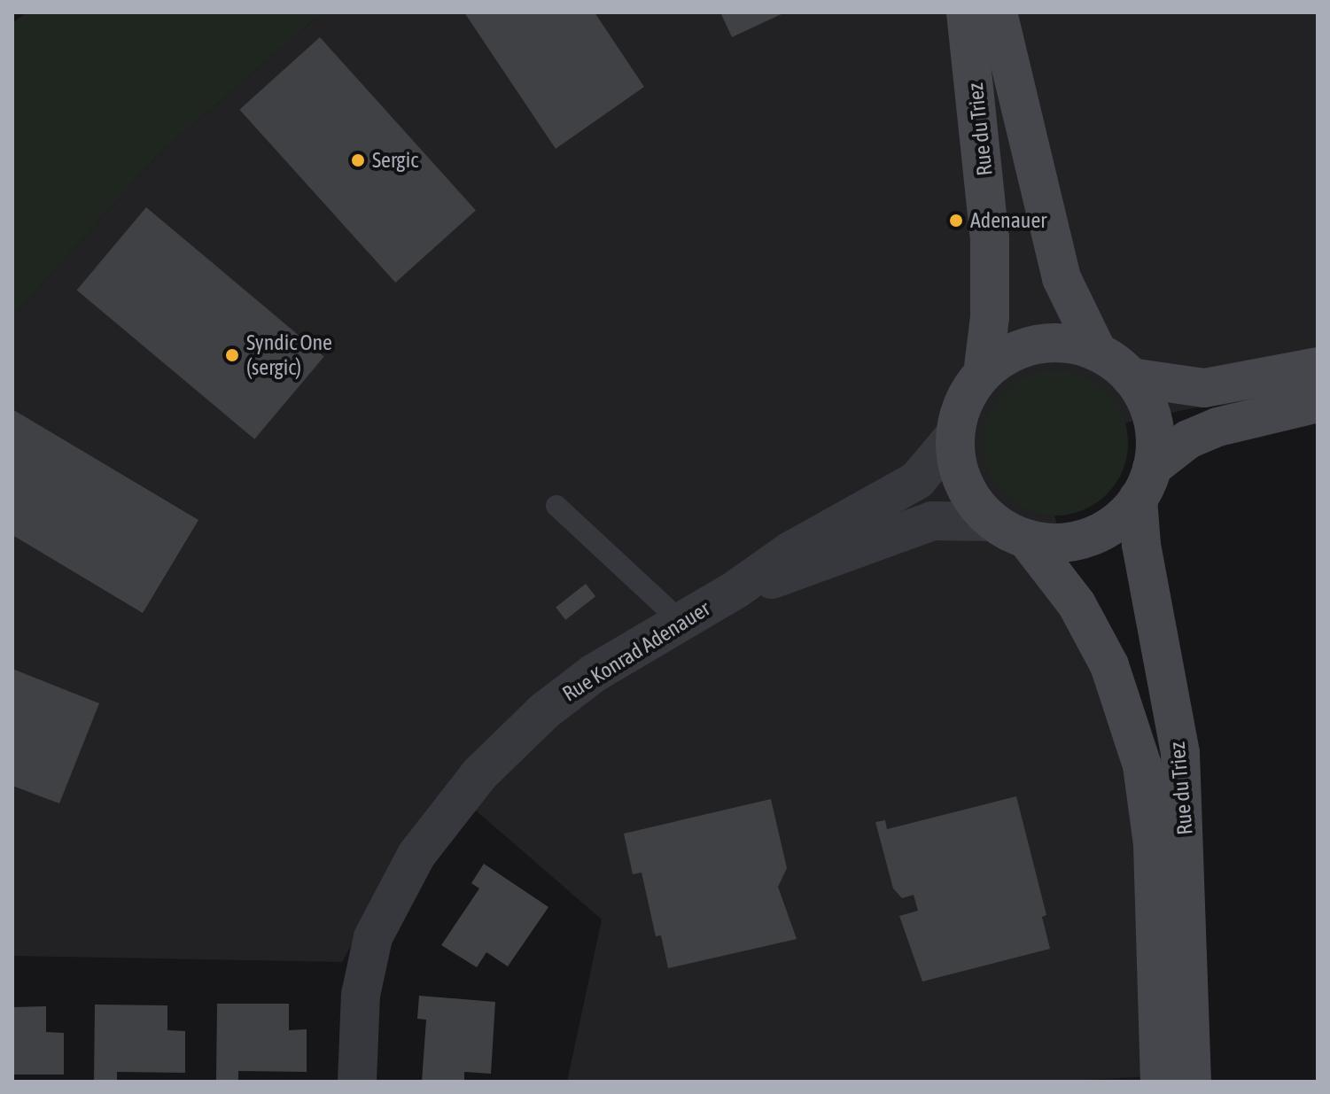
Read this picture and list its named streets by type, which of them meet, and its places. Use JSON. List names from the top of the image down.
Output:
{
  "streets": {
    "street": ["Rue du Triez", "Rue Konrad Adenauer"]
  },
  "crossings": [
    ["Rue du Triez", "Rue Konrad Adenauer"]
  ],
  "places": ["Sergic", "Adenauer", "Syndic One (sergic)"]
}
